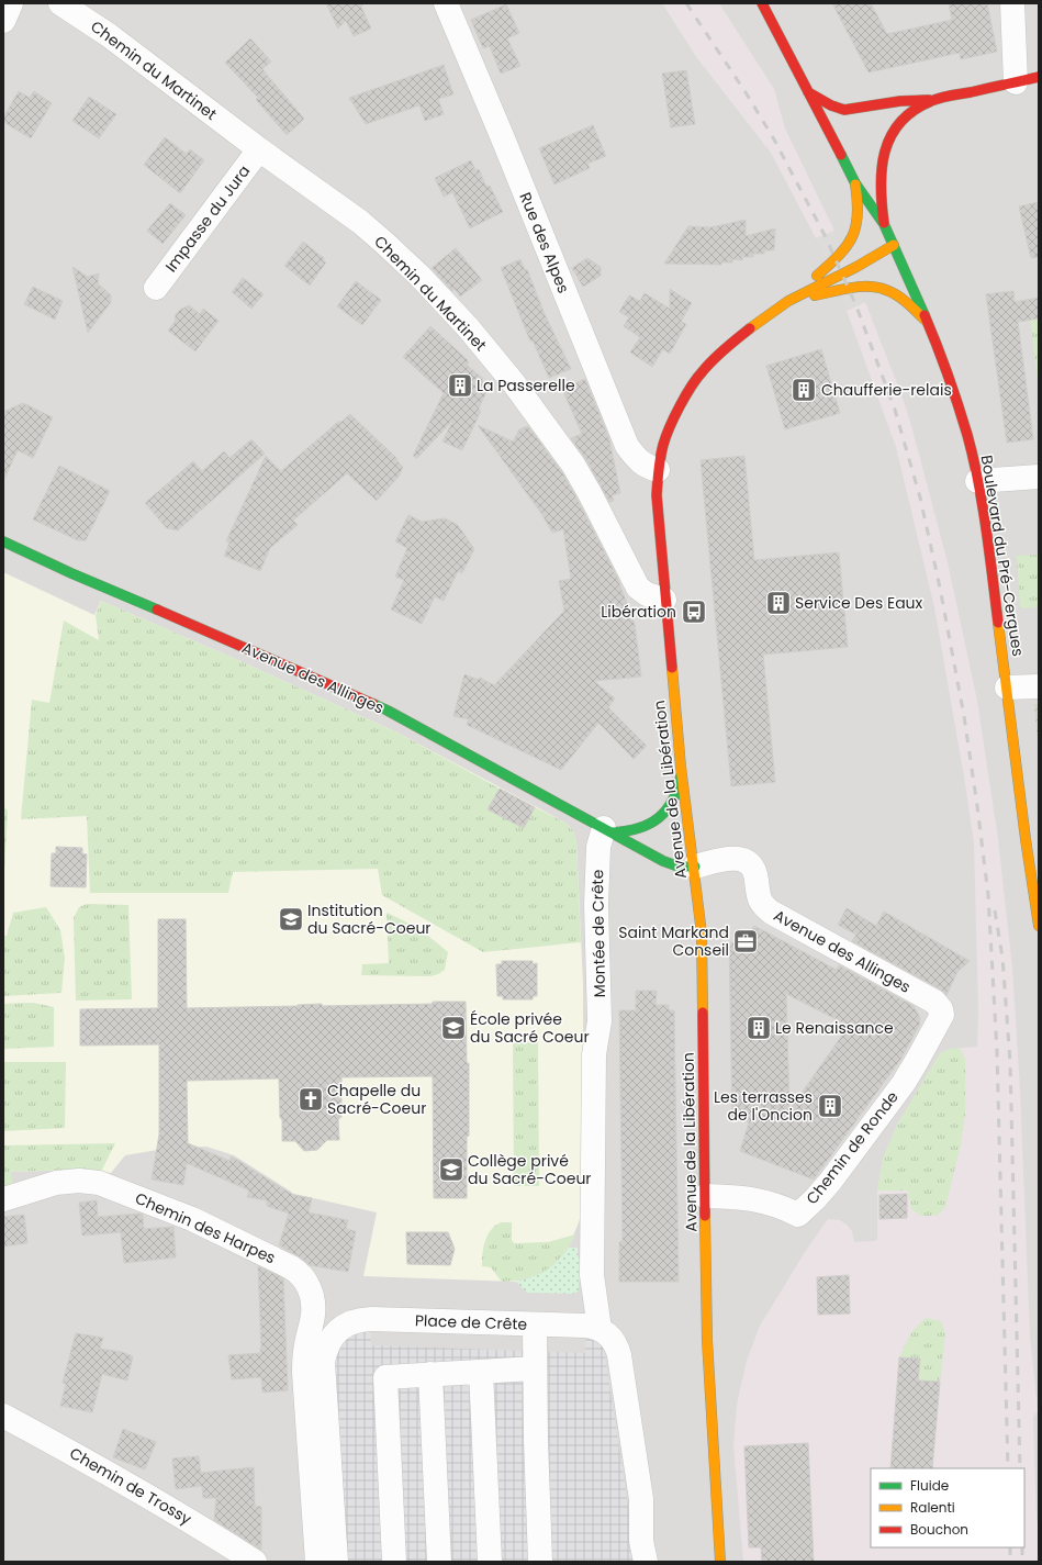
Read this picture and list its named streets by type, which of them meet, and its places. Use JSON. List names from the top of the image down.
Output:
{
  "streets": {
    "main road": ["Boulevard du Pré-Cergues", "Avenue des Allinges", "Avenue de la Libération"],
    "street": [
      "Chemin du Martinet",
      "Impasse du Jura",
      "Rue des Alpes",
      "Montée de Crête",
      "Chemin de Ronde",
      "Chemin des Harpes",
      "Place de Crête",
      "Chemin de Trossy"
    ]
  },
  "crossings": [
    ["Chemin du Martinet", "Impasse du Jura"],
    ["Chemin du Martinet", "Avenue de la Libération"],
    ["Rue des Alpes", "Avenue de la Libération"],
    ["Boulevard du Pré-Cergues", "Avenue de la Libération"],
    ["Avenue des Allinges", "Avenue de la Libération"],
    ["Avenue des Allinges", "Montée de Crête"],
    ["Avenue des Allinges", "Chemin de Ronde"],
    ["Avenue de la Libération", "Chemin de Ronde"],
    ["Montée de Crête", "Place de Crête"]
  ],
  "places": {
    "building": [
      "La Passerelle",
      "Chaufferie-relais",
      "Service Des Eaux",
      "Le Renaissance",
      "Les terrasses de l'Oncion"
    ],
    "bus stop": ["Libération"],
    "school or university": ["Institution du Sacré-Coeur", "École privée du Sacré Coeur", "Collège privé du Sacré-Coeur"],
    "office": ["Saint Markand Conseil"],
    "church": ["Chapelle du Sacré-Coeur"]
  },
  "legend": ["Fluide", "Ralenti", "Bouchon"]
}
